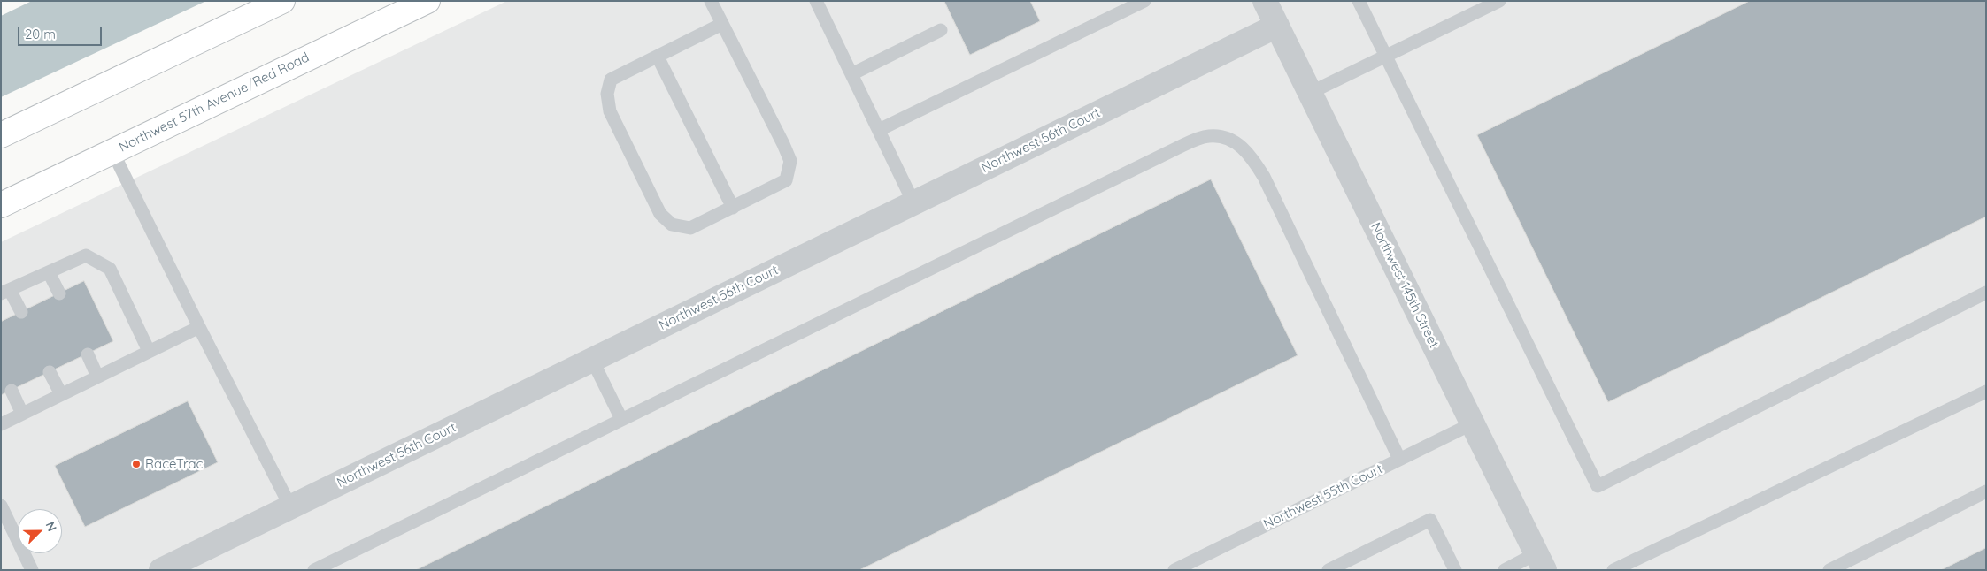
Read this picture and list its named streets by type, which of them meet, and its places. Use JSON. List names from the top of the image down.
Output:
{
  "streets": {
    "main road": ["Northwest 57th Avenue/Red Road"],
    "street": ["Northwest 56th Court", "Northwest 145th Street"],
    "lane": ["Northwest 55th Court"]
  },
  "crossings": [
    ["Northwest 56th Court", "Northwest 145th Street"],
    ["Northwest 145th Street", "Northwest 55th Court"]
  ],
  "places": ["RaceTrac"],
  "scale_bar": "20 m",
  "north": "top right"
}
